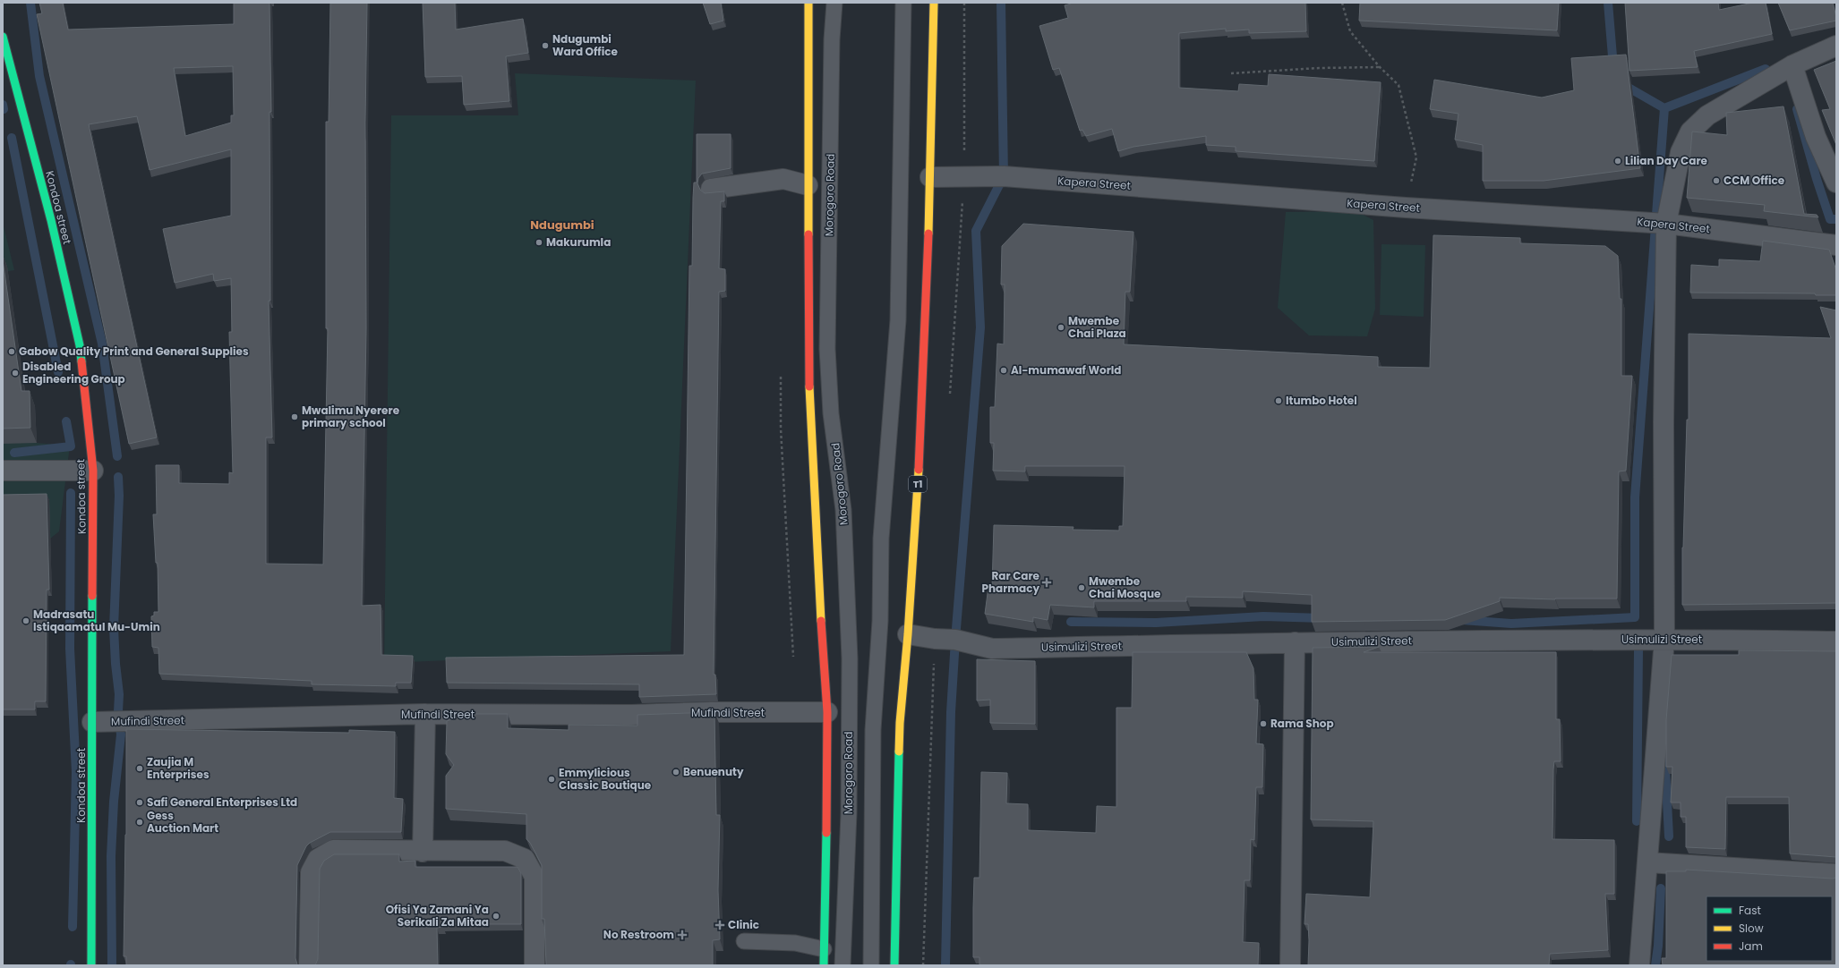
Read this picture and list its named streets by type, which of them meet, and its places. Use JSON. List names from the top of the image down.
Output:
{
  "streets": {
    "main road": ["Morogoro Road", "Kondoa street", "T1"],
    "street": ["Kapera Street", "Usimulizi Street", "Mufindi Street"]
  },
  "crossings": [
    ["Kapera Street", "T1"],
    ["Morogoro Road", "Mufindi Street"],
    ["Kondoa street", "Mufindi Street"],
    ["T1", "Usimulizi Street"]
  ],
  "districts": ["Ndugumbi"],
  "places": {
    "other": [
      "Ndugumbi Ward Office",
      "Lilian Day Care",
      "CCM Office",
      "Makurumla",
      "Mwembe Chai Plaza",
      "Gabow Quality Print and General Supplies",
      "Al-mumawaf World",
      "Disabled Engineering Group",
      "Itumbo Hotel",
      "Mwalimu Nyerere primary school",
      "Mwembe Chai Mosque",
      "Madrasatu Istiqaamatul Mu-Umin",
      "Rama Shop",
      "Zaujia M Enterprises",
      "Benuenuty",
      "Emmylicious Classic Boutique",
      "Safi General Enterprises Ltd",
      "Gess Auction Mart",
      "Ofisi Ya Zamani Ya Serikali Za Mitaa"
    ],
    "health": ["Rar Care Pharmacy", "Clinic", "No Restroom"]
  },
  "legend": ["Fast", "Slow", "Jam"]
}
